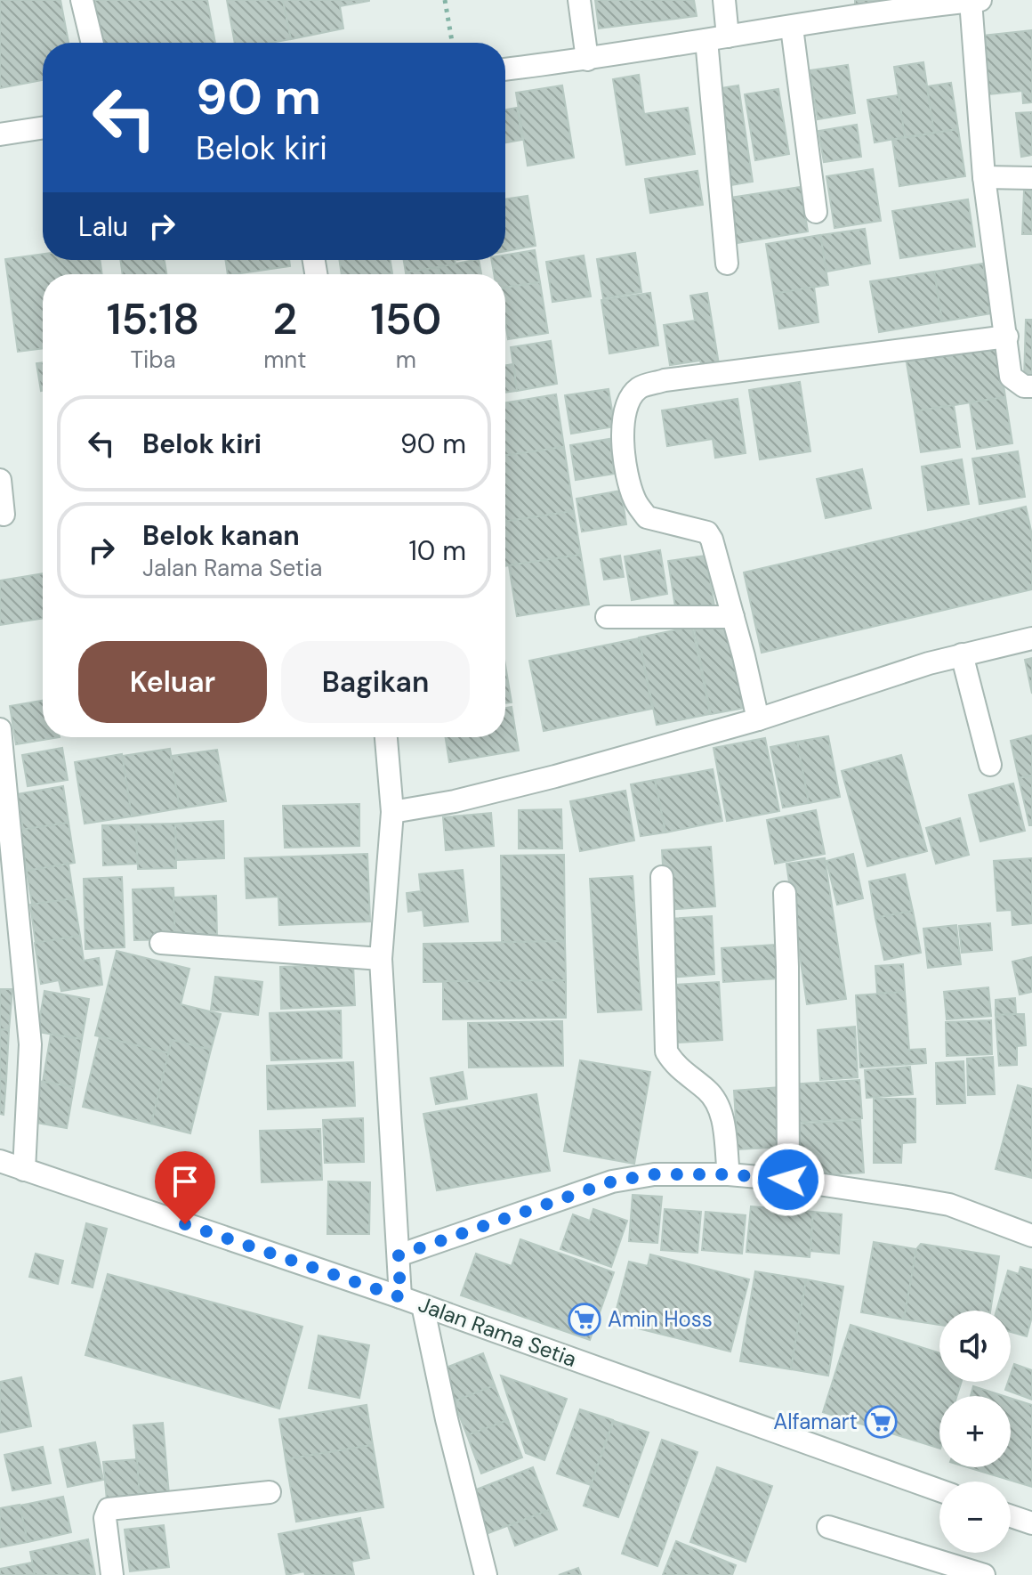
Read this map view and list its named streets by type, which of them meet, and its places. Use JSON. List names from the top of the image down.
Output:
{
  "streets": {
    "street": ["Jalan Rama Setia"]
  },
  "places": {
    "supermarket": ["Amin Hoss", "Alfamart"]
  },
  "page": {
    "turn": ["90 m", "Belok kiri"],
    "then": "Lalu",
    "eta": [
      "15:18",
      "Tiba",
      "2",
      "mnt",
      "150",
      "m"
    ],
    "list": [
      {
        "name": "Belok kiri",
        "value": "90 m"
      },
      {
        "name": "Belok kanan",
        "note": "Jalan Rama Setia",
        "value": "10 m"
      }
    ],
    "buttons": ["Keluar", "Bagikan"],
    "map_buttons": ["+", "−"]
  }
}
